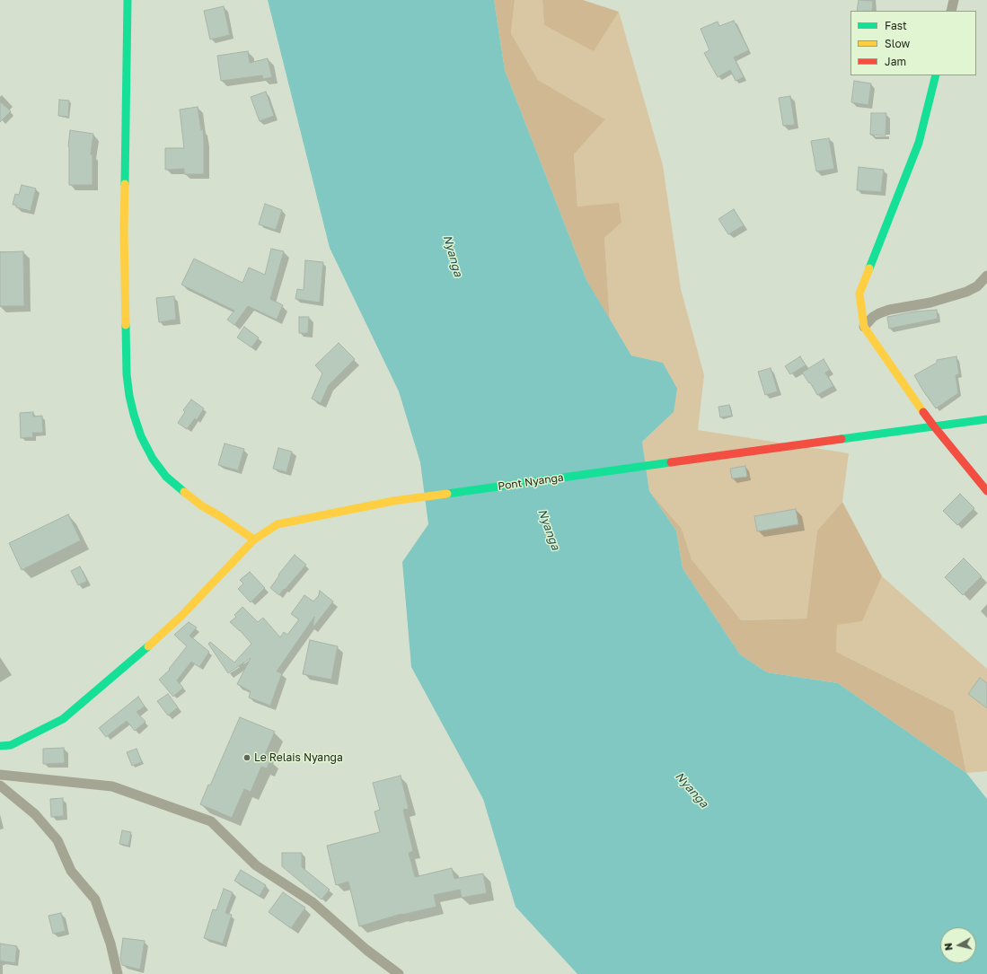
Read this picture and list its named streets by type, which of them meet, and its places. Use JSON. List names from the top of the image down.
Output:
{
  "streets": {
    "main road": ["Pont Nyanga"]
  },
  "water": ["Nyanga"],
  "places": ["Le Relais Nyanga"],
  "legend": ["Fast", "Slow", "Jam"],
  "north": "left"
}
